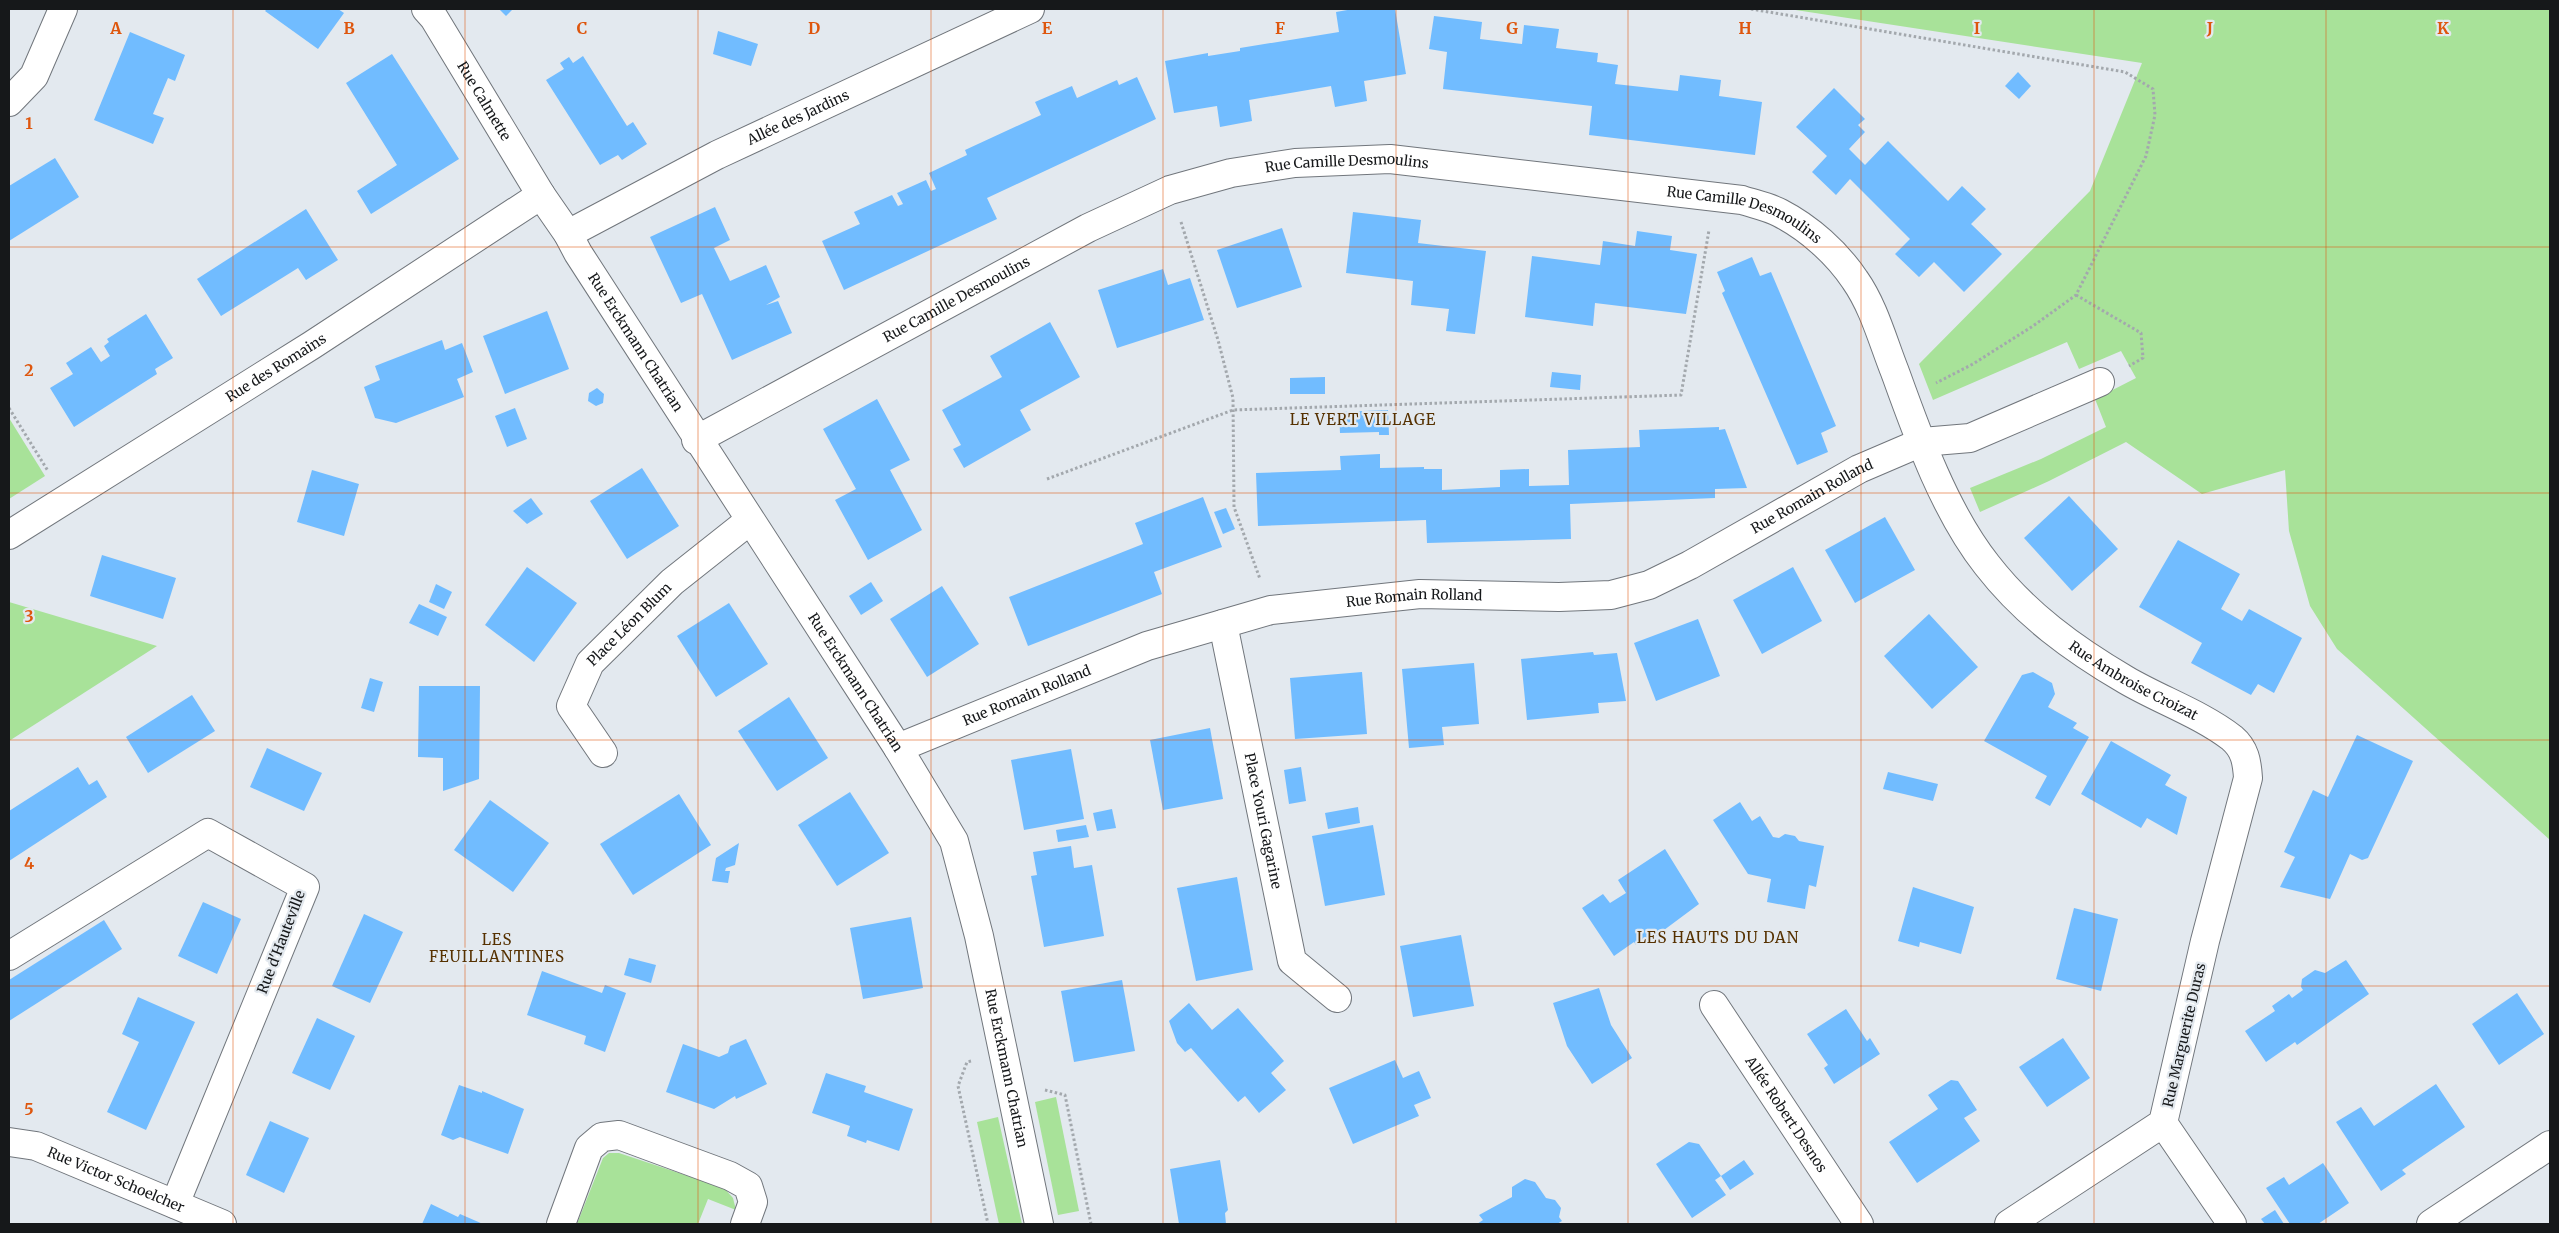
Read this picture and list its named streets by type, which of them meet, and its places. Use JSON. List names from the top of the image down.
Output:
{
  "streets": {
    "street": [
      "Rue Calmette",
      "Allée des Jardins",
      "Rue Camille Desmoulins",
      "Rue Erckmann Chatrian",
      "Rue des Romains",
      "Rue Romain Rolland",
      "Place Léon Blum",
      "Rue Ambroise Croizat",
      "Place Youri Gagarine",
      "Rue d'Hauteville",
      "Rue Marguerite Duras",
      "Allée Robert Desnos",
      "Rue Victor Schoelcher"
    ]
  },
  "crossings": [
    ["Rue Calmette", "Rue Erckmann Chatrian"],
    ["Rue Calmette", "Rue des Romains"],
    ["Allée des Jardins", "Rue Erckmann Chatrian"],
    ["Rue Camille Desmoulins", "Rue Erckmann Chatrian"],
    ["Rue Camille Desmoulins", "Rue Romain Rolland"],
    ["Rue Camille Desmoulins", "Rue Ambroise Croizat"],
    ["Rue Erckmann Chatrian", "Rue des Romains"],
    ["Rue Erckmann Chatrian", "Rue Romain Rolland"],
    ["Rue Erckmann Chatrian", "Place Léon Blum"],
    ["Rue Romain Rolland", "Rue Ambroise Croizat"],
    ["Rue Romain Rolland", "Place Youri Gagarine"],
    ["Rue Ambroise Croizat", "Rue Marguerite Duras"],
    ["Rue d'Hauteville", "Rue Victor Schoelcher"]
  ],
  "districts": ["LE VERT VILLAGE", "LES HAUTS DU DAN", "LES FEUILLANTINES"],
  "grid": {
    "columns": [
      "A",
      "B",
      "C",
      "D",
      "E",
      "F",
      "G",
      "H",
      "I",
      "J",
      "K"
    ],
    "rows": [
      "1",
      "2",
      "3",
      "4",
      "5"
    ]
  }
}
